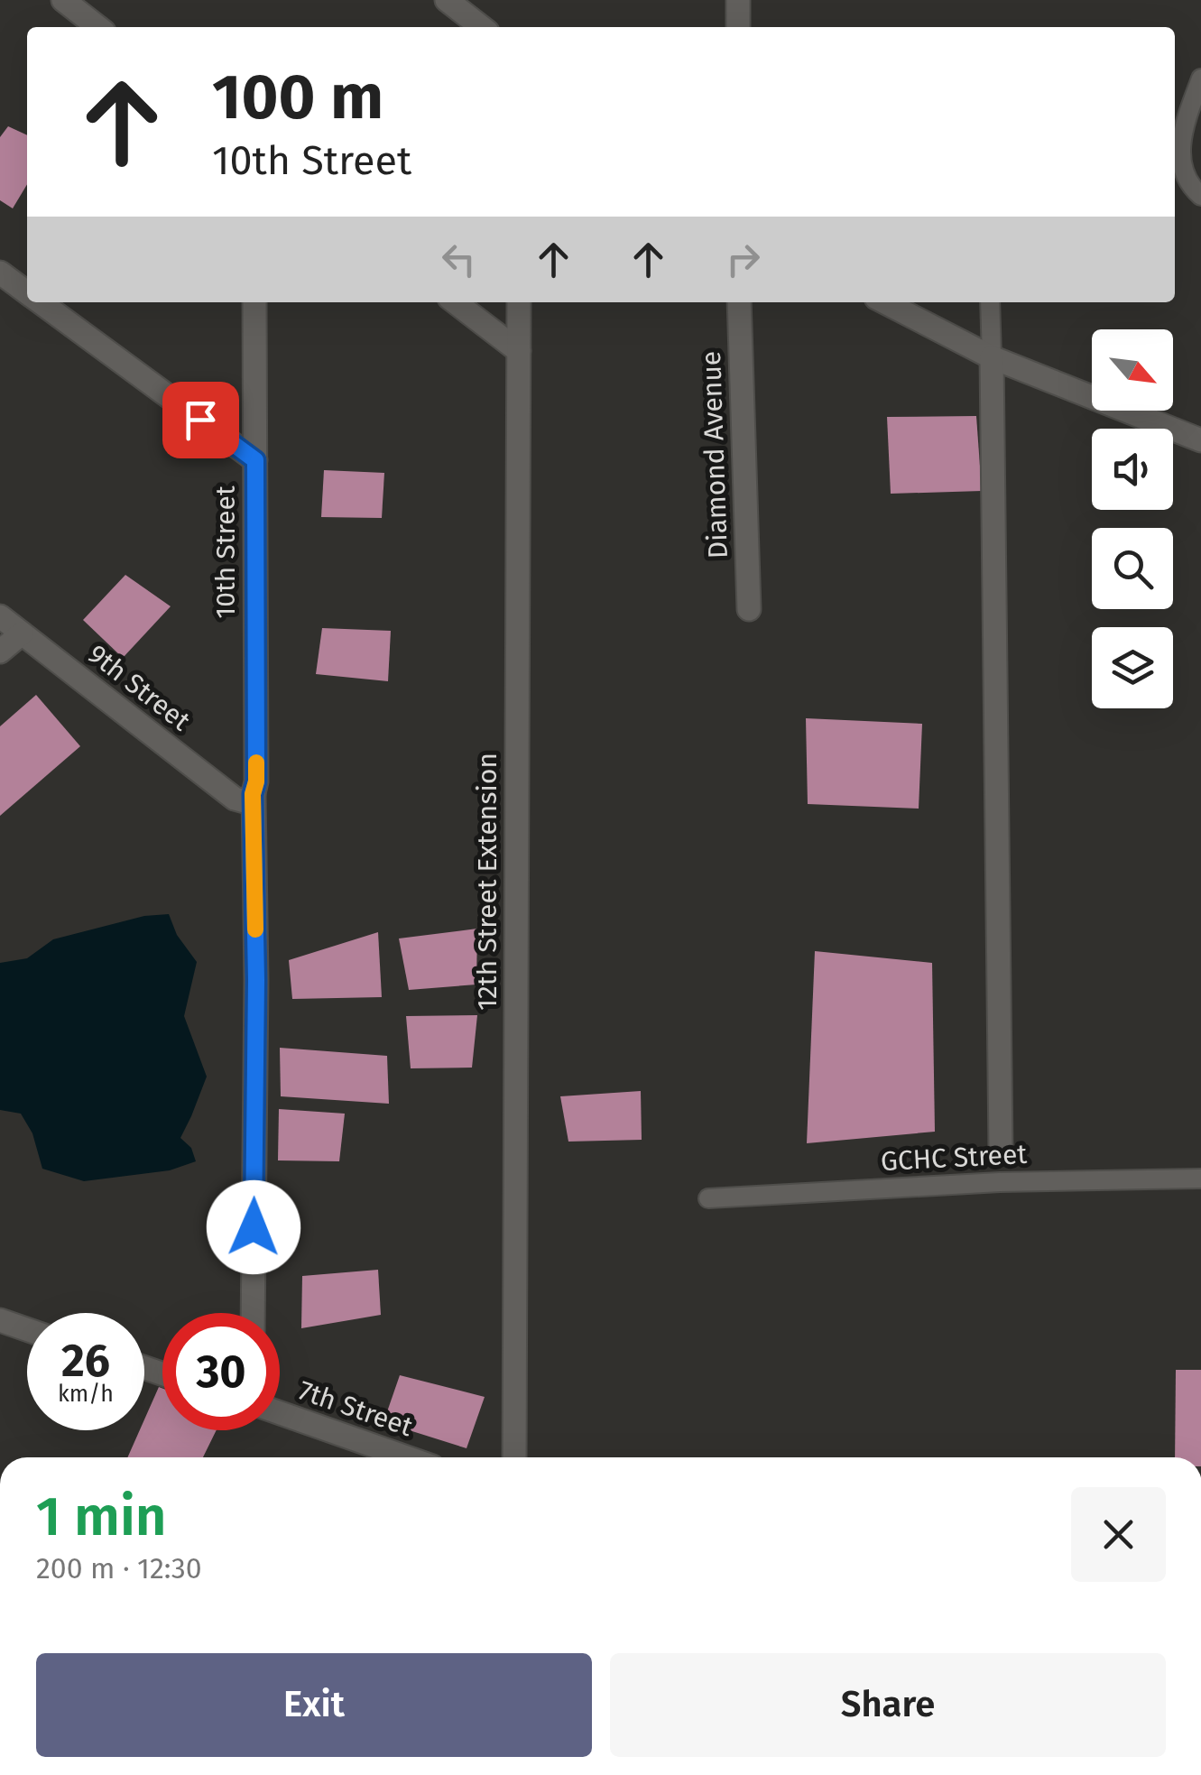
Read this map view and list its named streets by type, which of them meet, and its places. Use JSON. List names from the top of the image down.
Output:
{
  "streets": {
    "street": [
      "Diamond Avenue",
      "10th Street",
      "9th Street",
      "12th Street Extension",
      "7th Street"
    ],
    "lane": ["GCHC Street"]
  },
  "crossings": [
    ["10th Street", "9th Street"]
  ],
  "north": "bottom right",
  "page": {
    "turn": ["100 m", "10th Street"],
    "speed": "26 km/h",
    "limit": "30",
    "heading": ["1 min", "200 m · 12:30"],
    "buttons": ["Exit", "Share"]
  }
}
